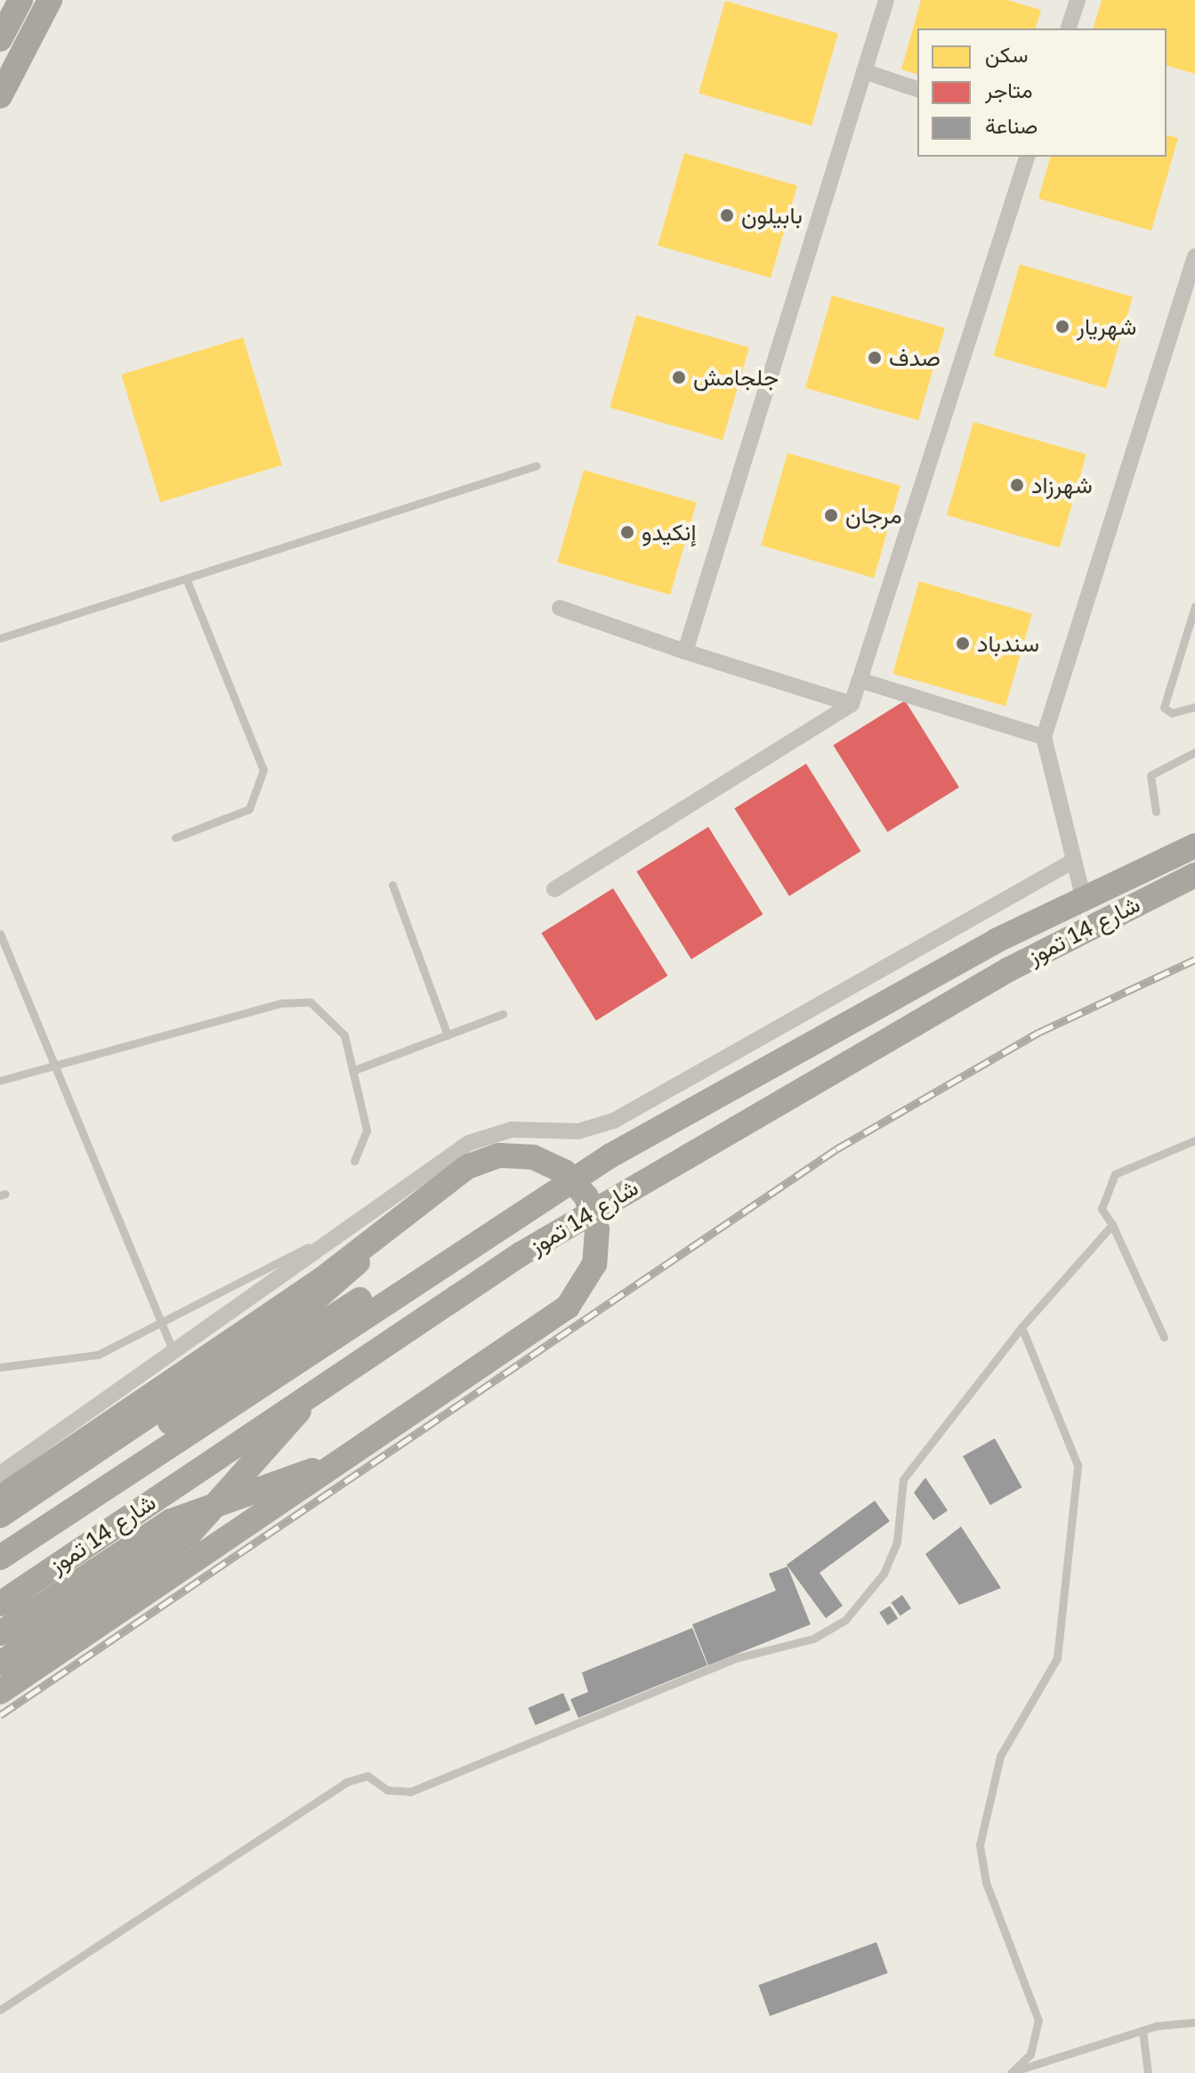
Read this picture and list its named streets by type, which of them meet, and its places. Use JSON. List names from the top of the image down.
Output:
{
  "streets": {
    "main road": ["شارع 14 تموز"]
  },
  "places": [
    "بابيلون",
    "شهريار",
    "صدف",
    "جلجامش",
    "شهرزاد",
    "مرجان",
    "إنكيدو",
    "سندباد"
  ],
  "legend": ["سكن", "متاجر", "صناعة"]
}
